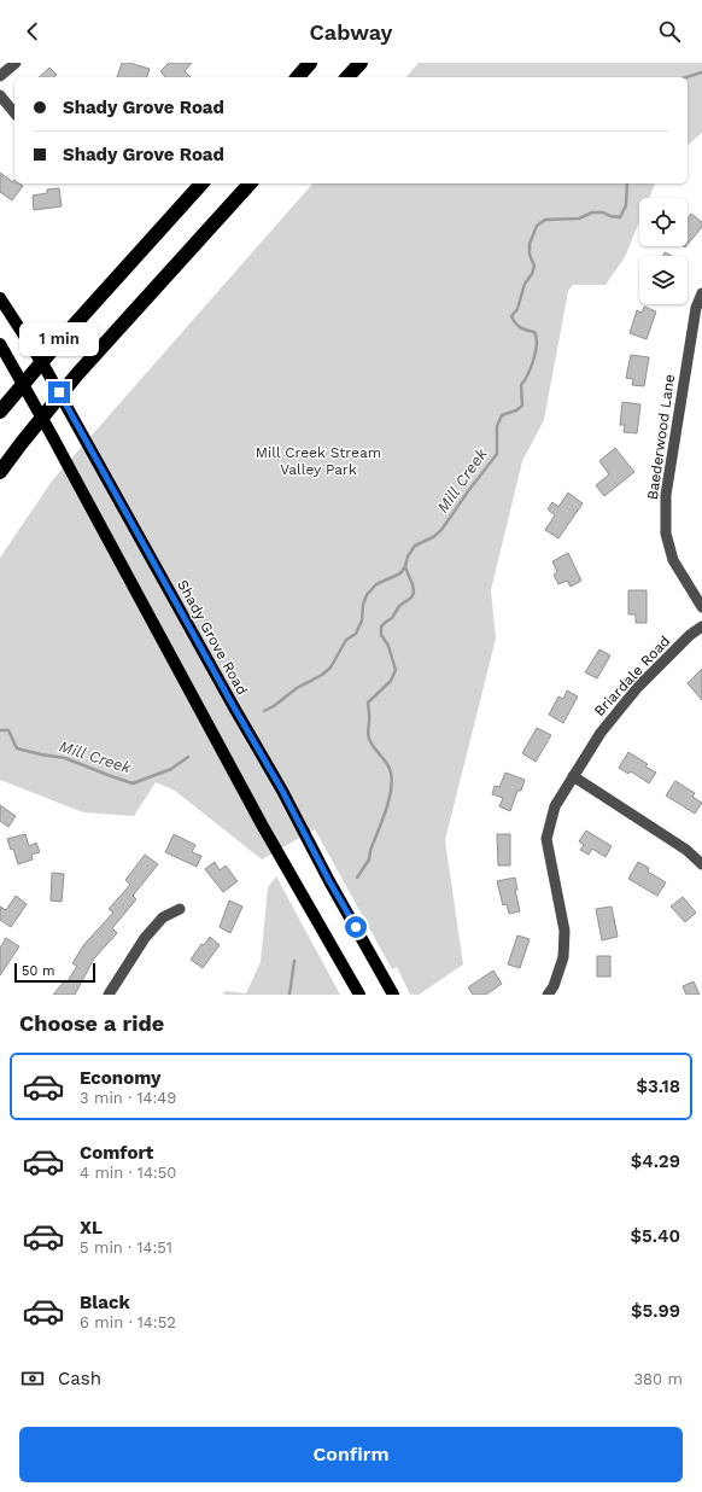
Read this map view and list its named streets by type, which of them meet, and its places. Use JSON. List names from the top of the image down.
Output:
{
  "streets": {
    "main road": ["Shady Grove Road"],
    "street": ["Baederwood Lane", "Briardale Road"]
  },
  "water": ["Mill Creek"],
  "parks": ["Mill Creek Stream Valley Park"],
  "scale_bar": "50 m",
  "page": {
    "header": "Cabway",
    "banner": ["Shady Grove Road", "Shady Grove Road"],
    "bubble": "1 min",
    "scale": "50 m",
    "heading": "Choose a ride",
    "list": [
      {
        "name": "Economy",
        "note": "3 min · 14:49",
        "value": "$3.18"
      },
      {
        "name": "Comfort",
        "note": "4 min · 14:50",
        "value": "$4.29"
      },
      {
        "name": "XL",
        "note": "5 min · 14:51",
        "value": "$5.40"
      },
      {
        "name": "Black",
        "note": "6 min · 14:52",
        "value": "$5.99"
      }
    ],
    "pay": ["Cash", "380 m"],
    "buttons": "Confirm"
  }
}
